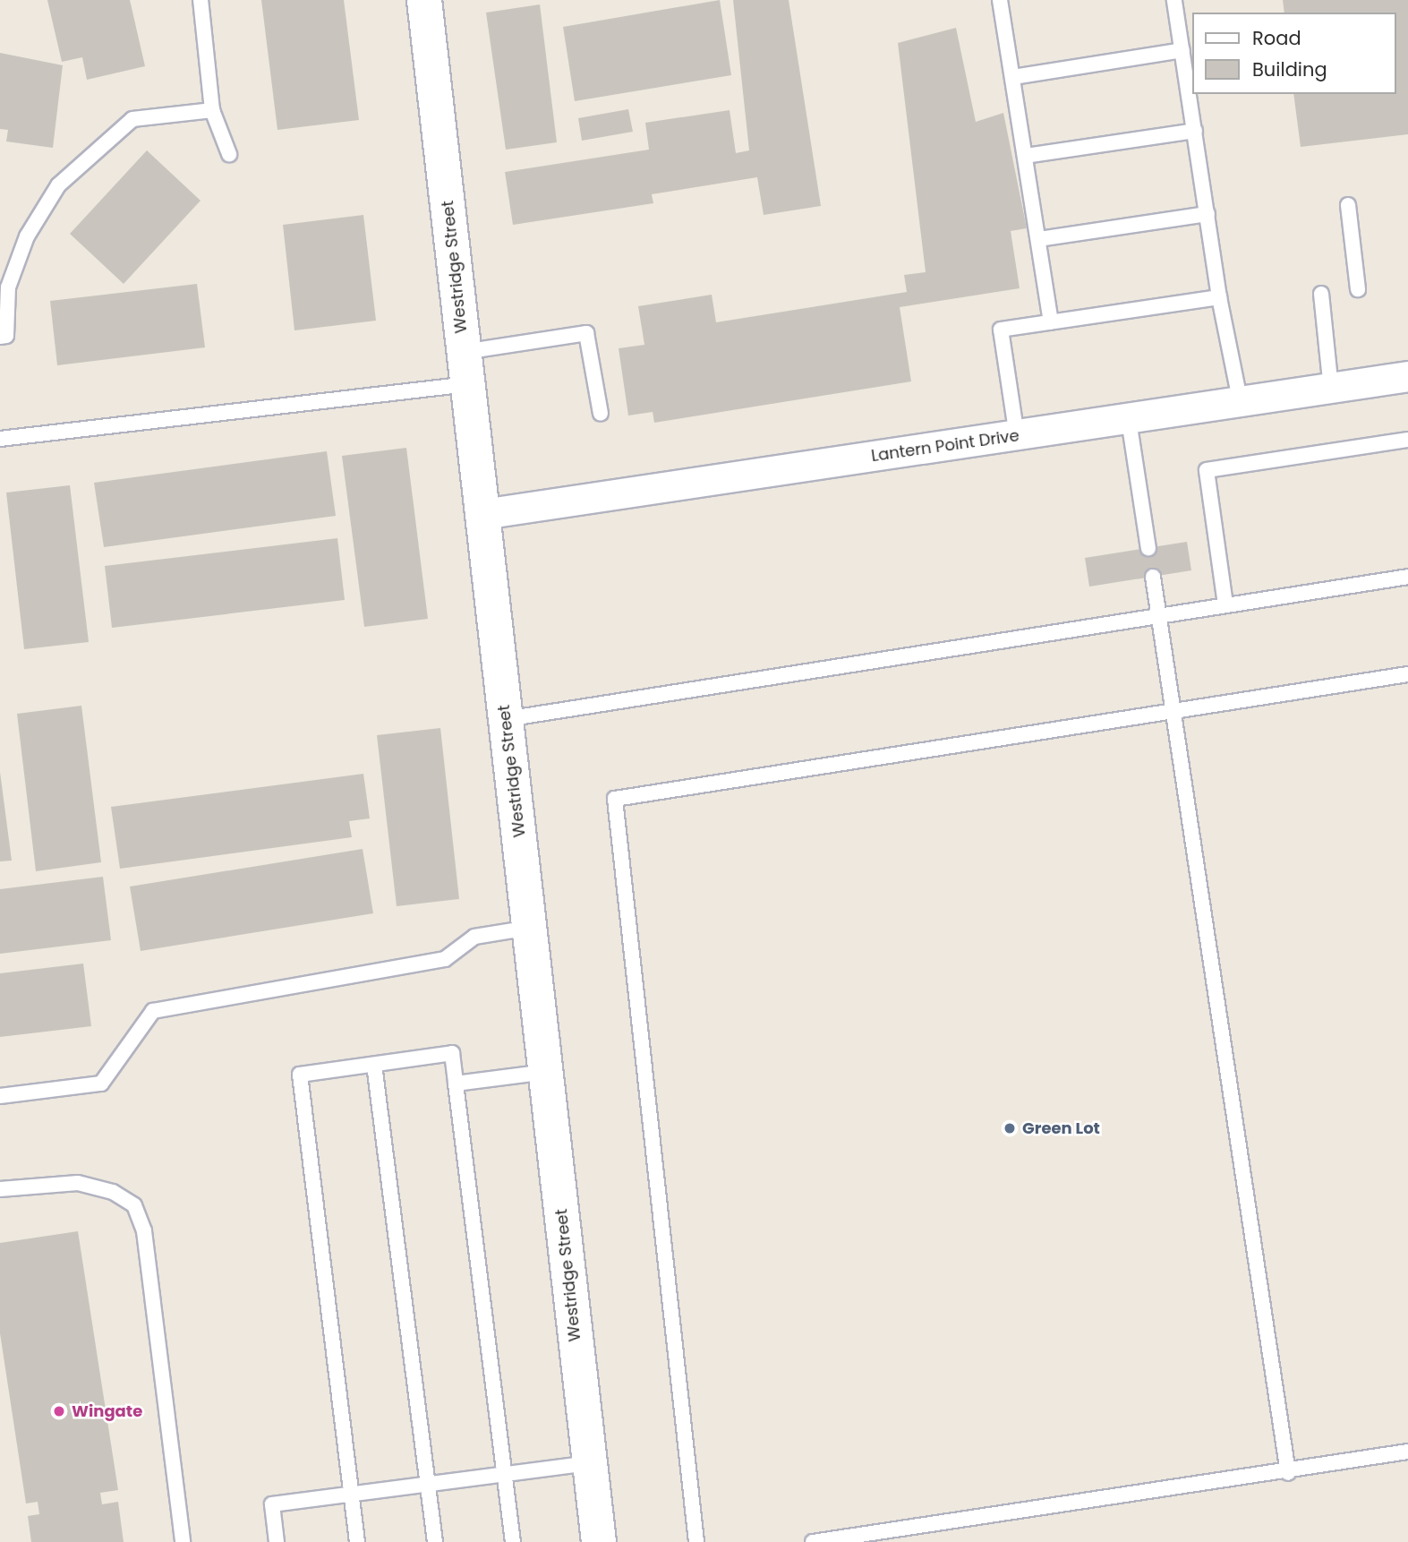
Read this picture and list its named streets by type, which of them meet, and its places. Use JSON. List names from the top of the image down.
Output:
{
  "streets": {
    "street": ["Westridge Street", "Lantern Point Drive"]
  },
  "crossings": [
    ["Westridge Street", "Lantern Point Drive"]
  ],
  "places": ["Green Lot", "Wingate"],
  "legend": ["Road", "Building"]
}
